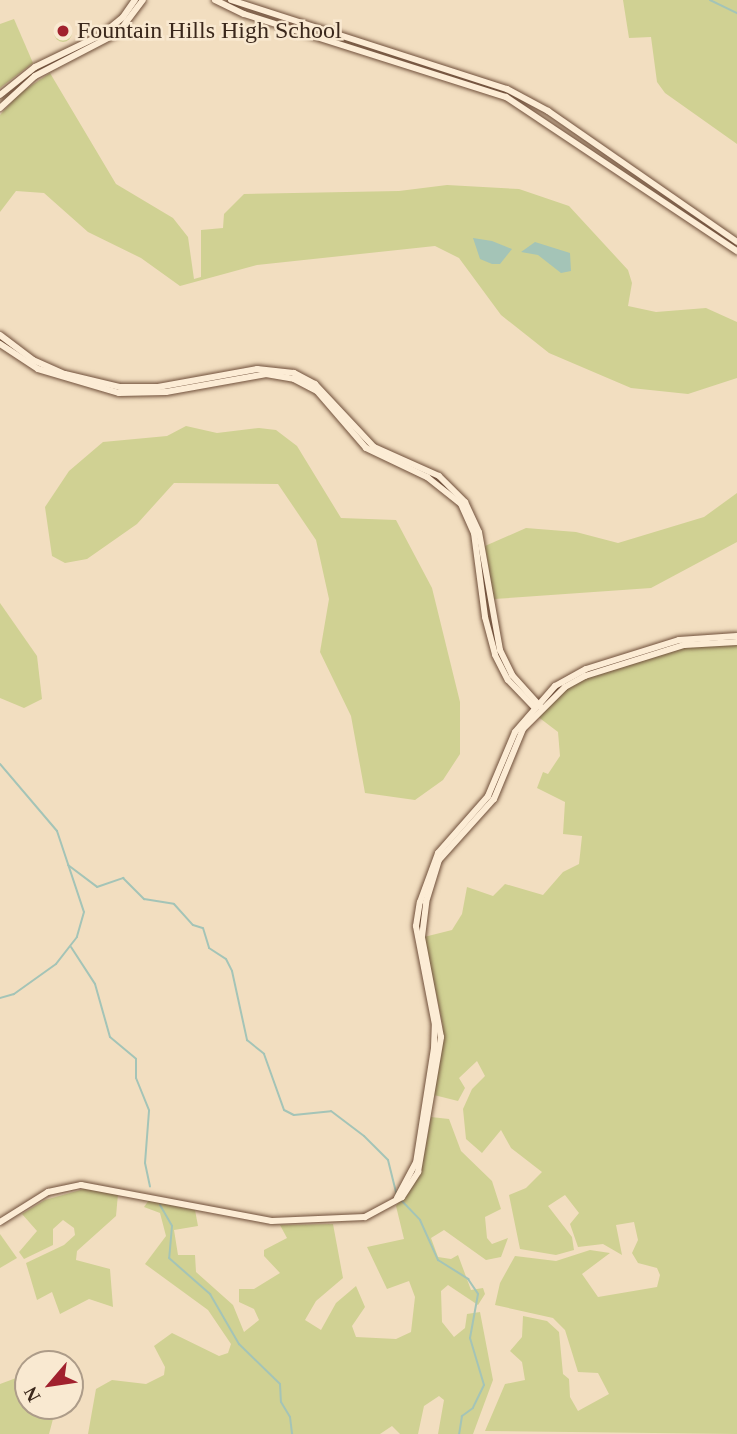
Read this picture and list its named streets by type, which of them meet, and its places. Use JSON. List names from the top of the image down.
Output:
{
  "places": ["Fountain Hills High School"],
  "north": "bottom left"
}
